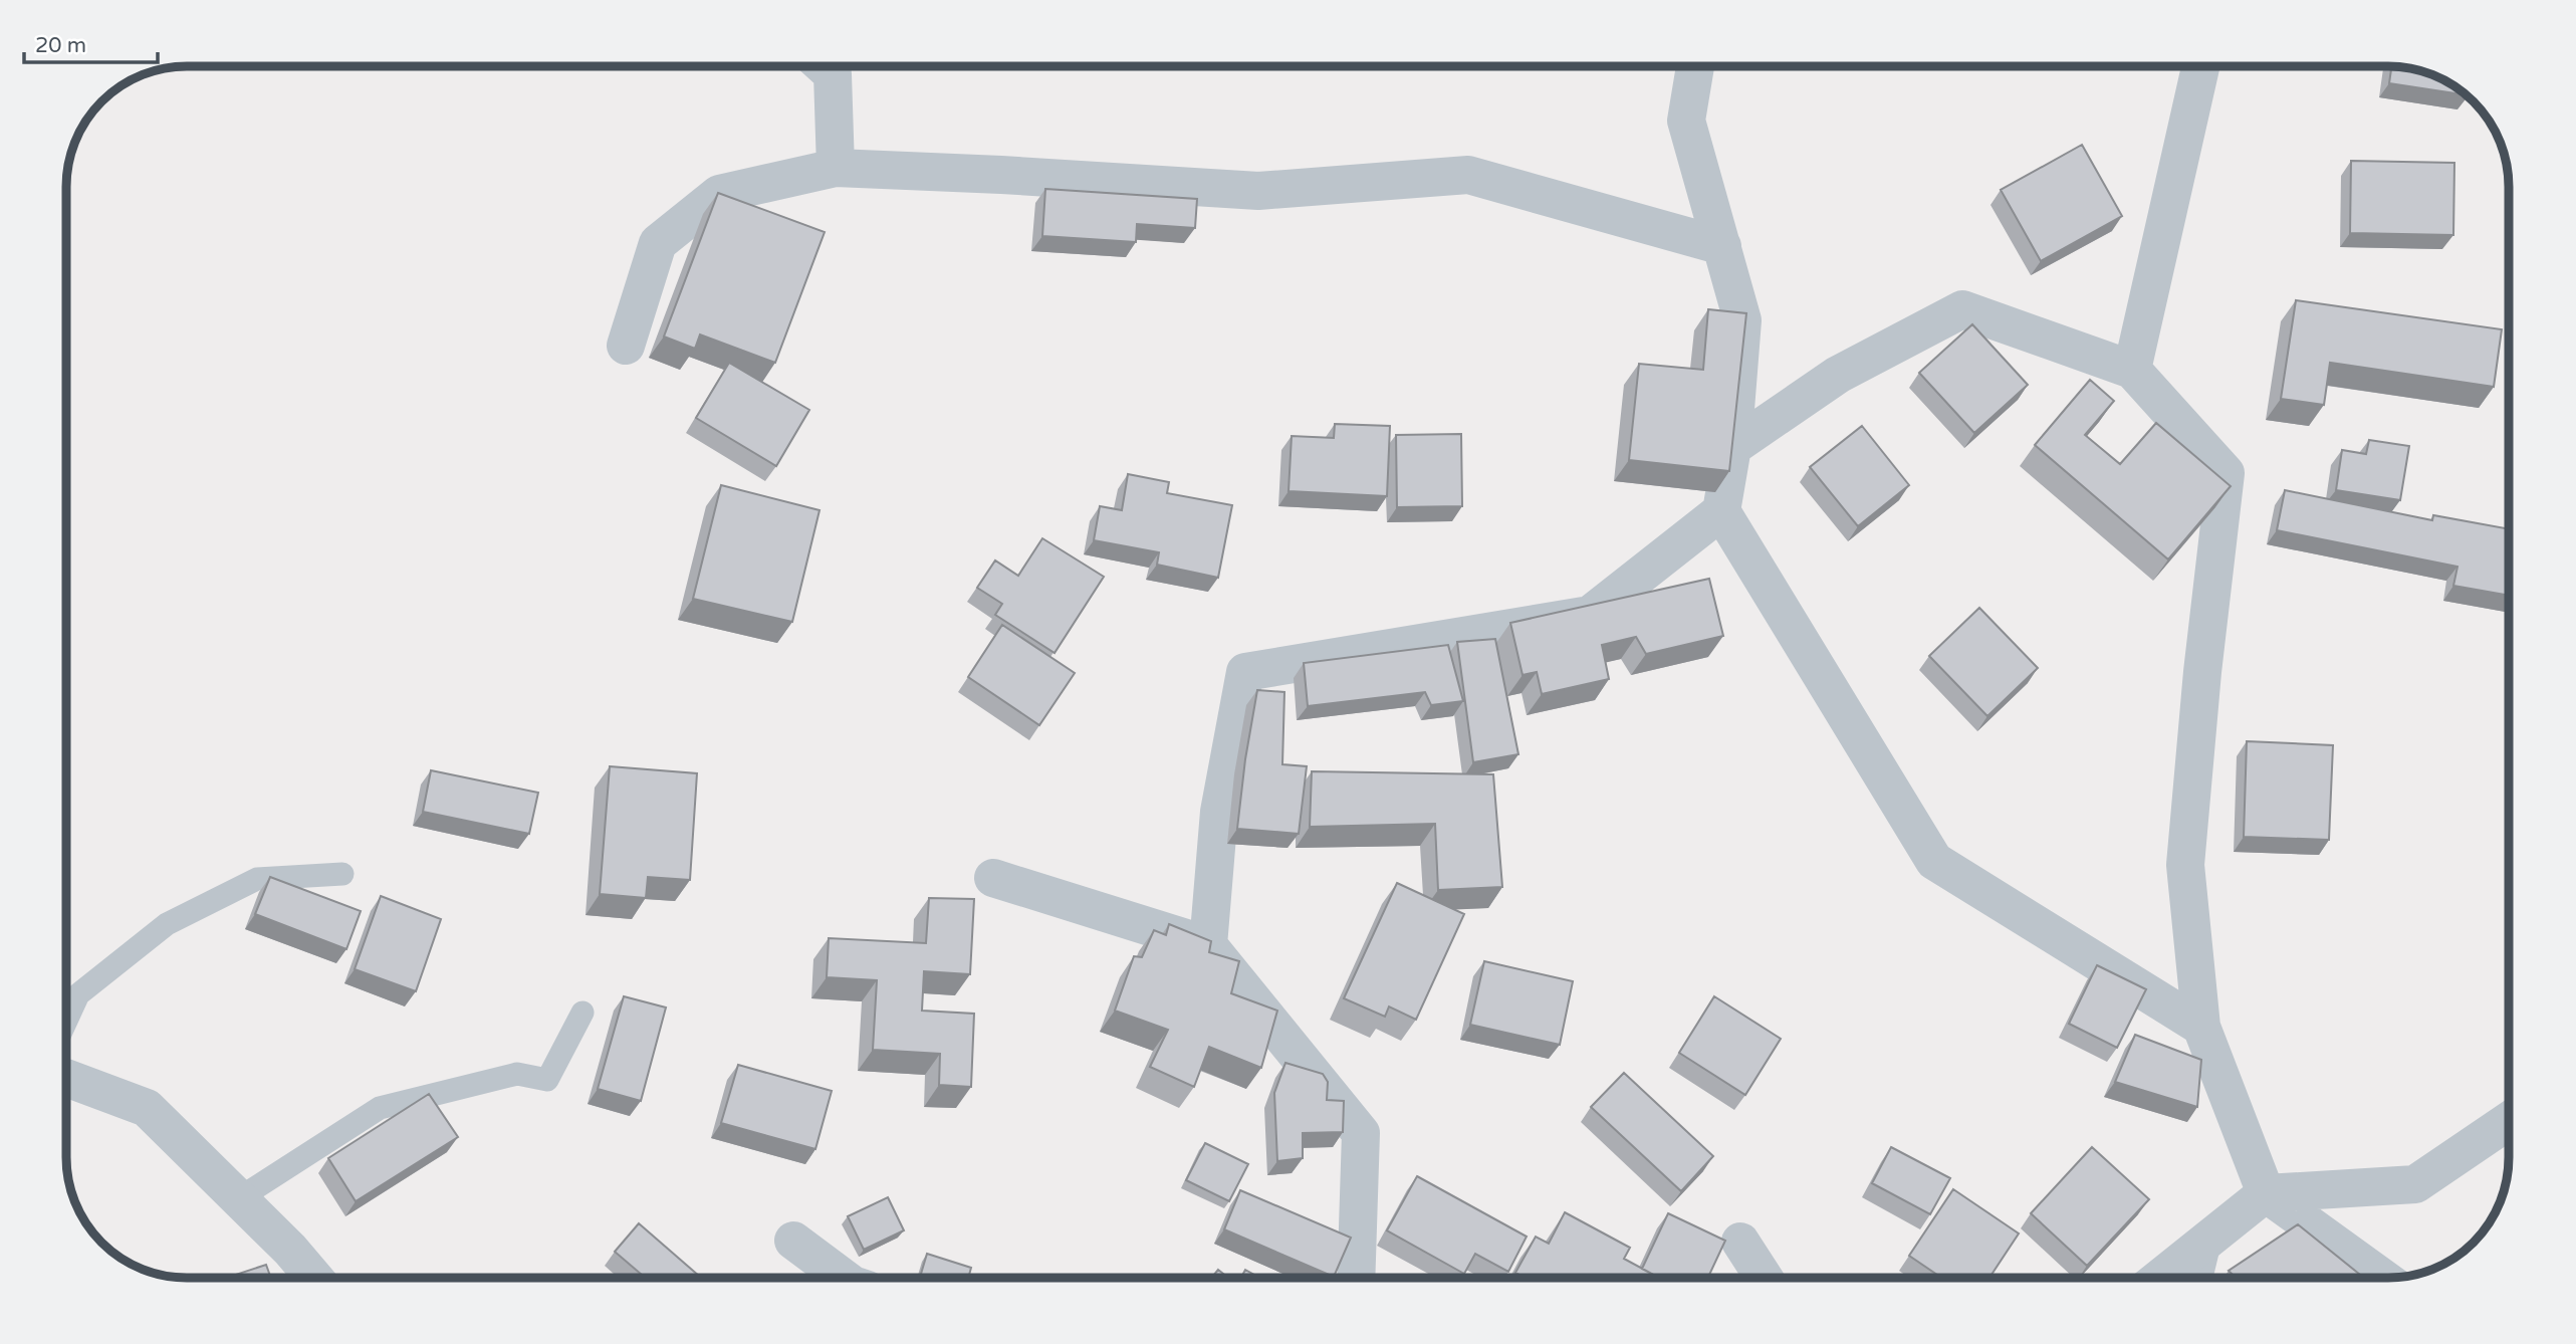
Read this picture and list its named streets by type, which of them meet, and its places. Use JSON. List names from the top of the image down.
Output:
{
  "scale_bar": "20 m"
}
